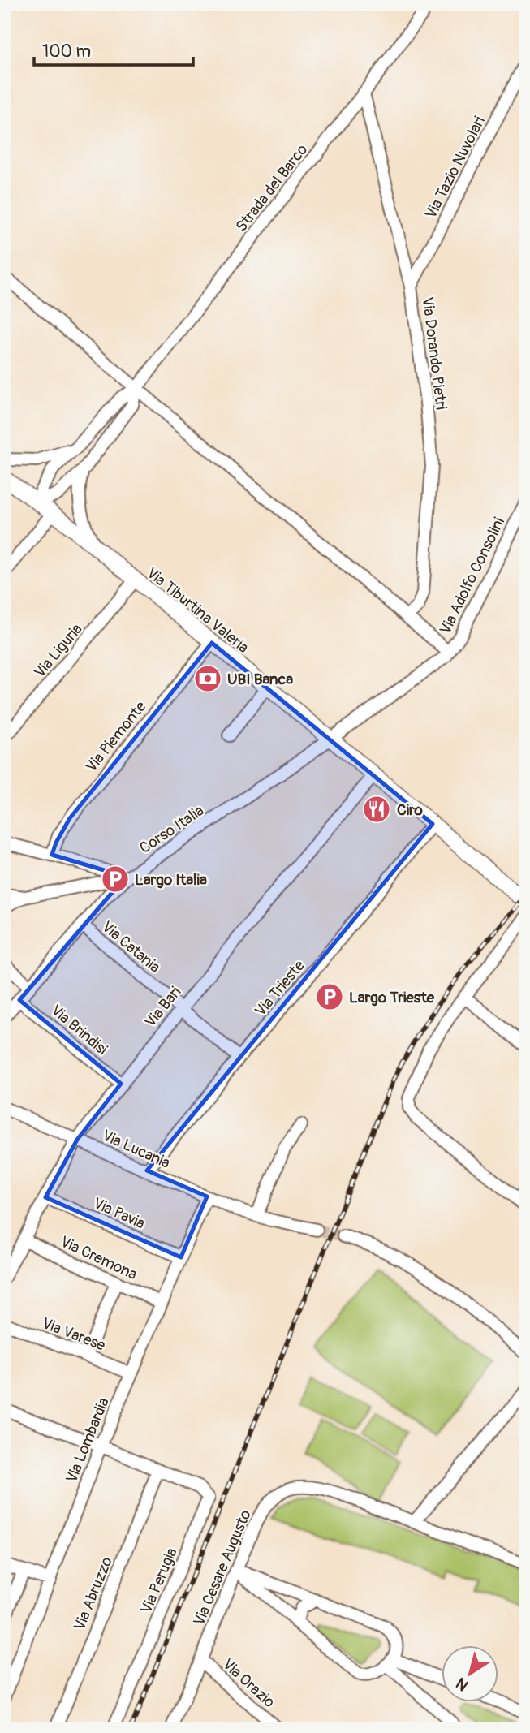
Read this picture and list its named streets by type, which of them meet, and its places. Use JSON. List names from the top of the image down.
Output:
{
  "streets": {
    "main road": ["Via Tiburtina Valeria"],
    "street": [
      "Via Tazio Nuvolari",
      "Strada del Barco",
      "Via Dorando Pietri",
      "Via Adolfo Consolini",
      "Via Liguria",
      "Via Piemonte",
      "Corso Italia",
      "Via Catania",
      "Via Trieste",
      "Via Bari",
      "Via Brindisi",
      "Via Lucania",
      "Via Pavia",
      "Via Cremona",
      "Via Varese",
      "Via Lombardia",
      "Via Cesare Augusto",
      "Via Perugia",
      "Via Abruzzo",
      "Via Orazio"
    ]
  },
  "crossings": [
    ["Via Tazio Nuvolari", "Via Dorando Pietri"],
    ["Strada del Barco", "Via Dorando Pietri"],
    ["Strada del Barco", "Via Tiburtina Valeria"],
    ["Via Adolfo Consolini", "Via Tiburtina Valeria"],
    ["Via Adolfo Consolini", "Corso Italia"],
    ["Via Tiburtina Valeria", "Via Liguria"],
    ["Via Tiburtina Valeria", "Via Piemonte"],
    ["Via Tiburtina Valeria", "Corso Italia"],
    ["Via Tiburtina Valeria", "Via Trieste"],
    ["Via Tiburtina Valeria", "Via Bari"],
    ["Corso Italia", "Via Catania"],
    ["Corso Italia", "Via Brindisi"],
    ["Via Catania", "Via Trieste"],
    ["Via Catania", "Via Bari"],
    ["Via Trieste", "Via Lucania"],
    ["Via Bari", "Via Brindisi"],
    ["Via Bari", "Via Lucania"],
    ["Via Bari", "Via Pavia"],
    ["Via Bari", "Via Cremona"],
    ["Via Lucania", "Via Lombardia"],
    ["Via Pavia", "Via Lombardia"],
    ["Via Cremona", "Via Lombardia"],
    ["Via Varese", "Via Lombardia"],
    ["Via Lombardia", "Via Perugia"],
    ["Via Cesare Augusto", "Via Orazio"],
    ["Via Perugia", "Via Abruzzo"]
  ],
  "places": {
    "bank": ["UBI Banca"],
    "restaurant": ["Ciro"],
    "parking": ["Largo Italia", "Largo Trieste"]
  },
  "scale_bar": "100 m",
  "north": "bottom left"
}
